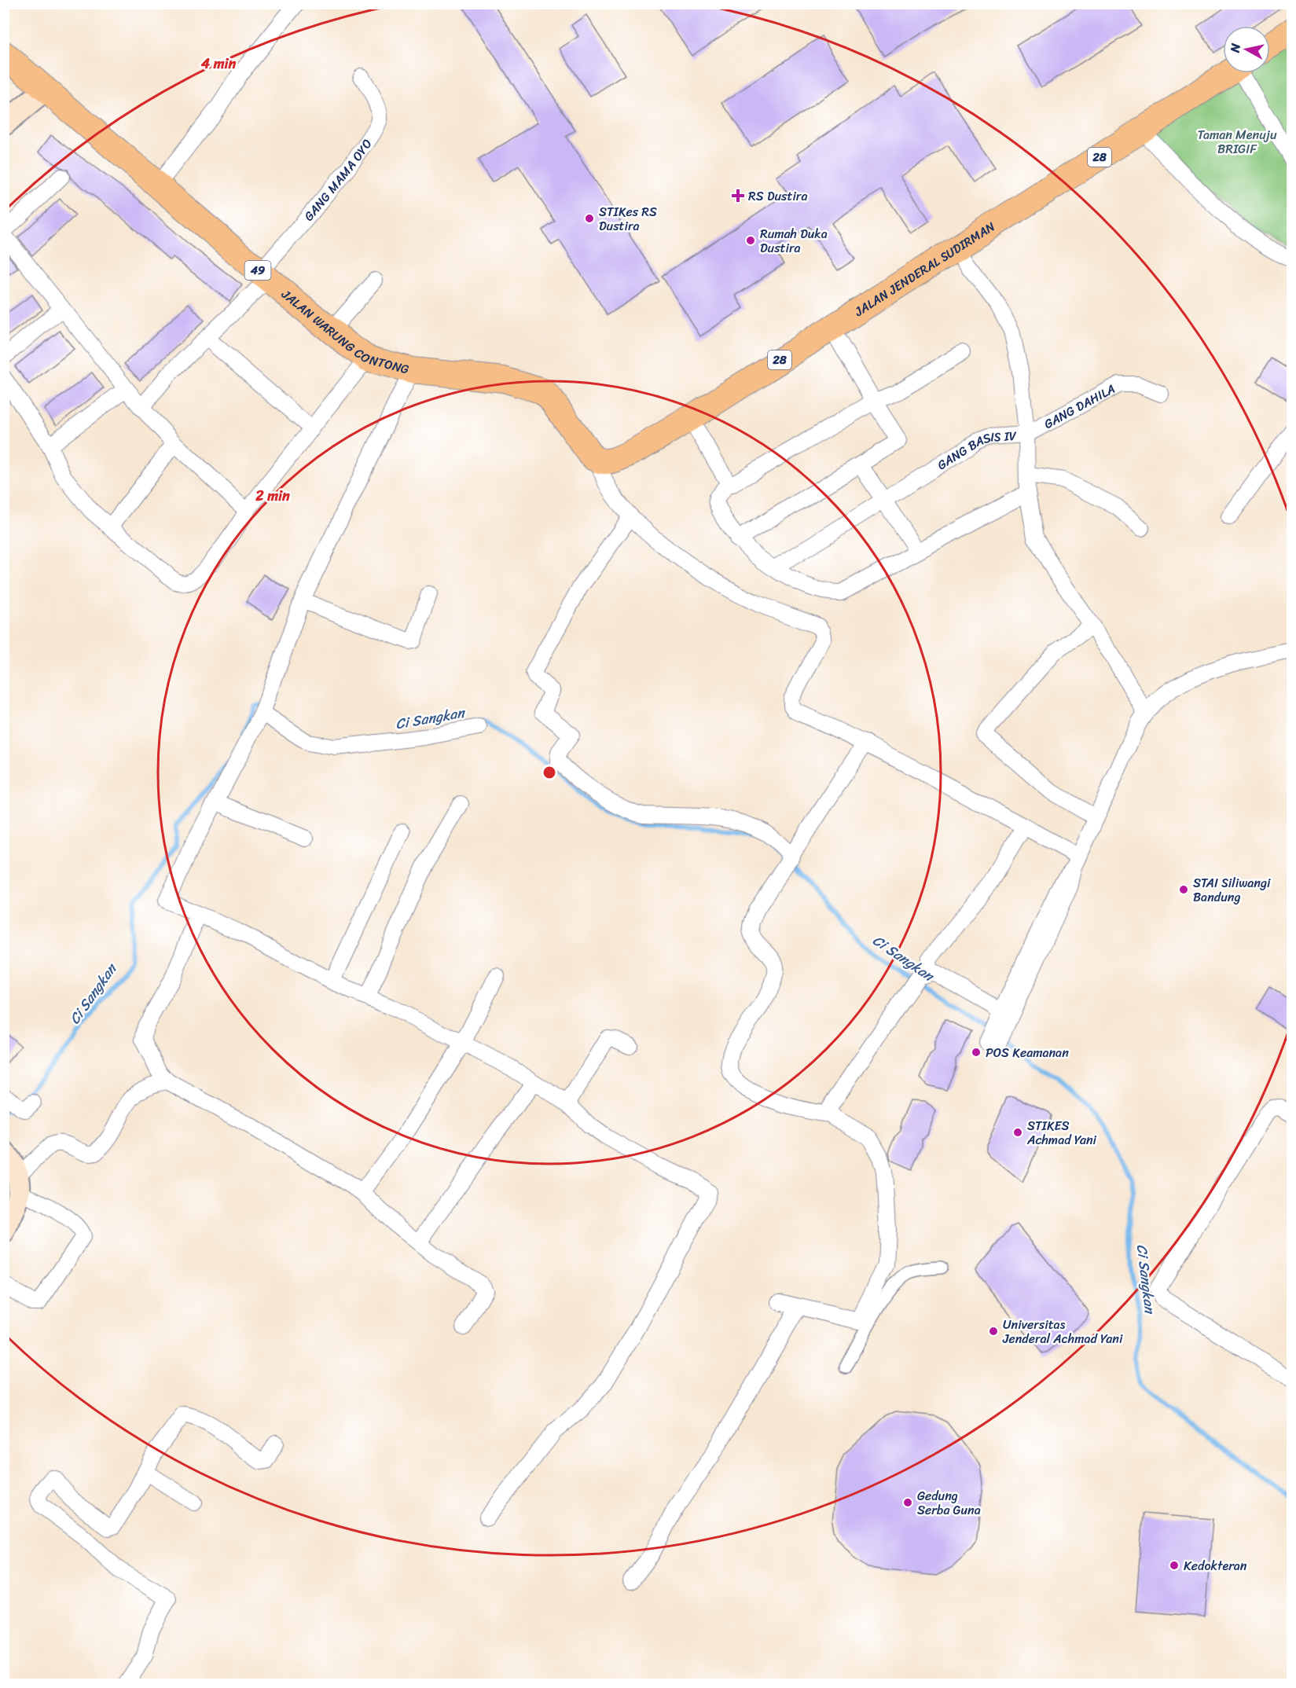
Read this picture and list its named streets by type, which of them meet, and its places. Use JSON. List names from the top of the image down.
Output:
{
  "streets": {
    "main road": [
      "28",
      "JALAN JENDERAL SUDIRMAN",
      "49",
      "JALAN WARUNG CONTONG"
    ],
    "street": ["GANG MAMA OYO", "GANG DAHILA", "GANG BASIS IV"]
  },
  "crossings": [
    ["GANG MAMA OYO", "JALAN WARUNG CONTONG"],
    ["JALAN JENDERAL SUDIRMAN", "JALAN WARUNG CONTONG"],
    ["GANG DAHILA", "GANG BASIS IV"]
  ],
  "water": ["Ci Sangkan"],
  "parks": ["Taman Menuju BRIGIF"],
  "places": {
    "health": ["RS Dustira"],
    "other": [
      "STIKes RS Dustira",
      "Rumah Duka Dustira",
      "STAI Siliwangi Bandung",
      "POS Keamanan",
      "STIKES Achmad Yani",
      "Universitas Jenderal Achmad Yani",
      "Gedung Serba Guna",
      "Kedokteran"
    ]
  },
  "north": "left",
  "rings": ["4 min", "2 min"]
}
